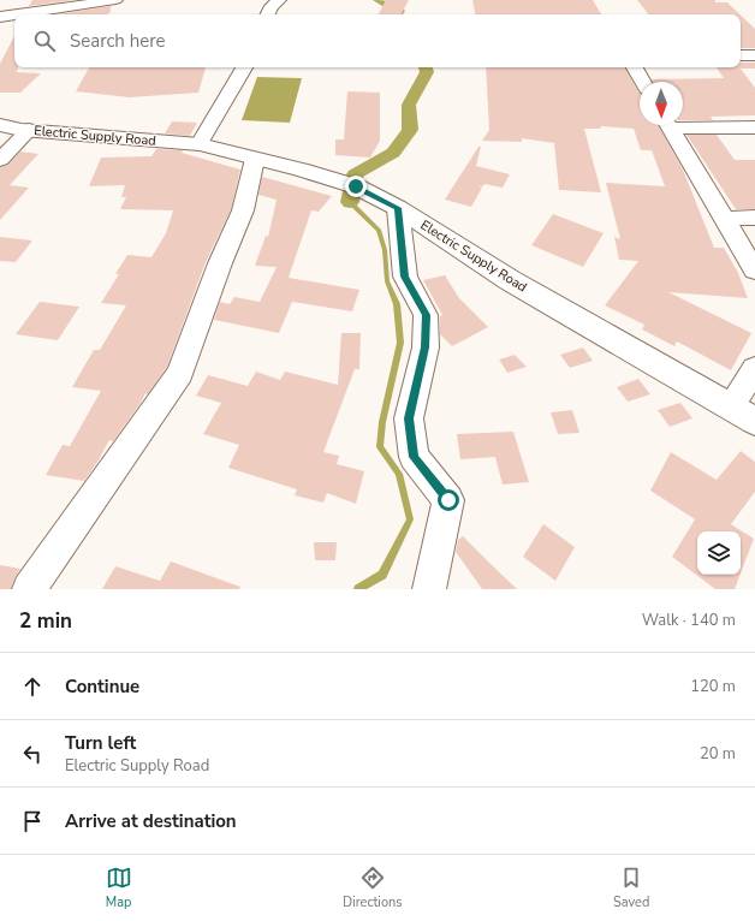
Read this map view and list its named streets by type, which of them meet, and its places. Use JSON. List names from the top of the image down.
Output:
{
  "streets": {
    "main road": ["Electric Supply Road"]
  },
  "north": "bottom",
  "page": {
    "search": "Search here",
    "heading": ["2 min", "Walk · 140 m"],
    "list": [
      ["Continue", "120 m"],
      ["Turn left", "Electric Supply Road", "20 m"],
      "Arrive at destination"
    ],
    "nav": ["Map", "Directions", "Saved"]
  }
}
